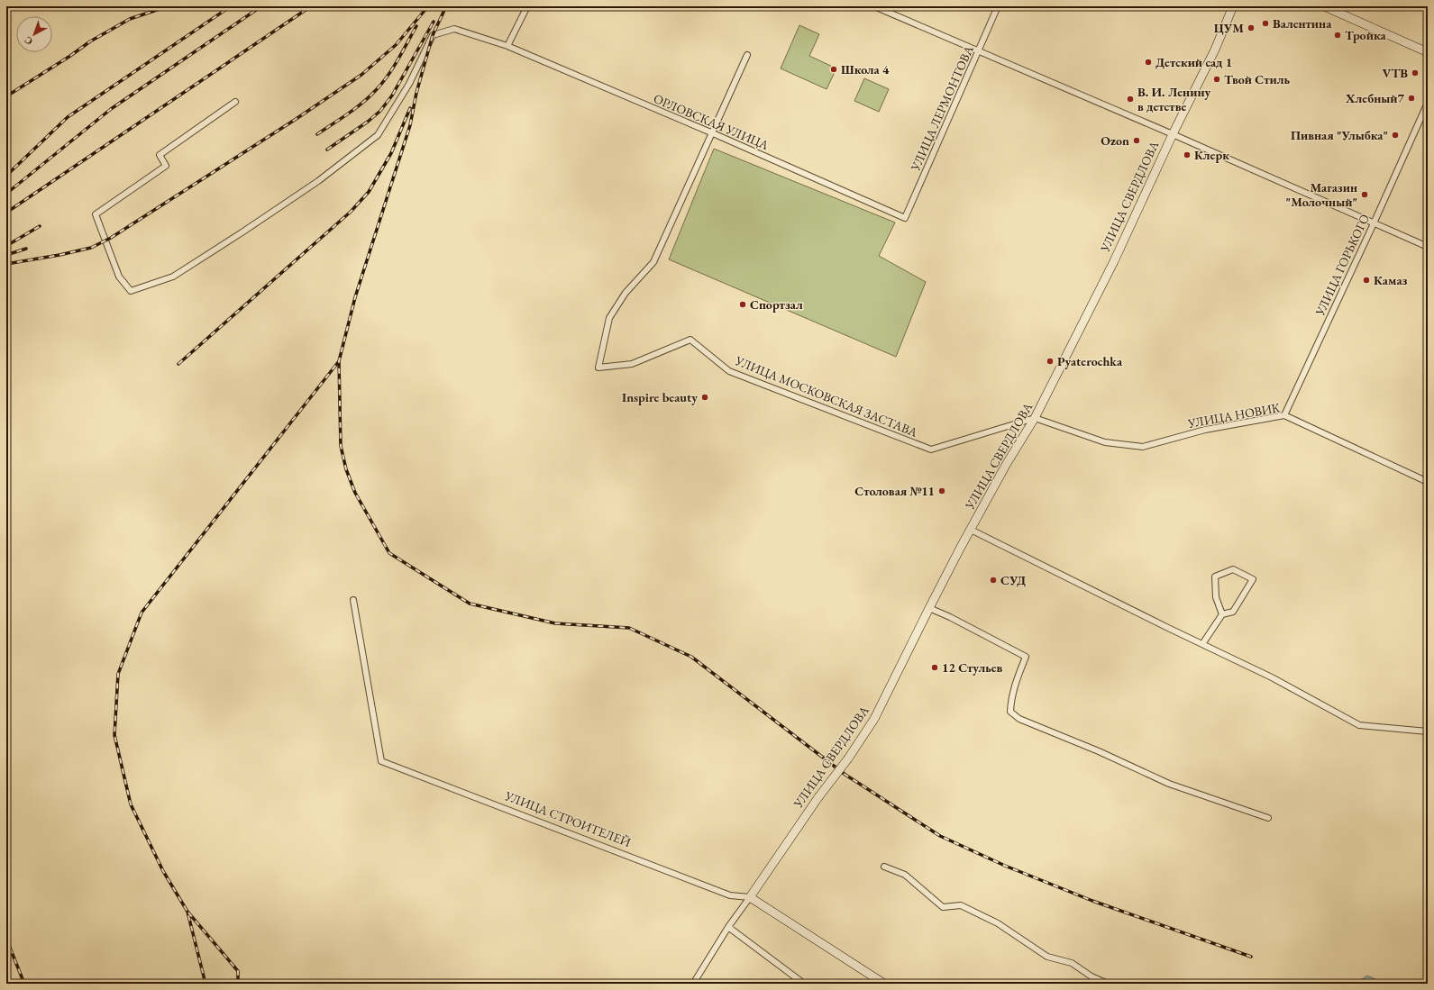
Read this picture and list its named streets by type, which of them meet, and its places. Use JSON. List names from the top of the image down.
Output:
{
  "streets": {
    "main road": ["УЛИЦА СВЕРДЛОВА", "УЛИЦА СТРОИТЕЛЕЙ"],
    "street": [
      "УЛИЦА ЛЕРМОНТОВА",
      "ОРЛОВСКАЯ УЛИЦА",
      "УЛИЦА ГОРЬКОГО",
      "УЛИЦА МОСКОВСКАЯ ЗАСТАВА",
      "УЛИЦА НОВИК"
    ]
  },
  "crossings": [
    ["УЛИЦА ЛЕРМОНТОВА", "ОРЛОВСКАЯ УЛИЦА"],
    ["ОРЛОВСКАЯ УЛИЦА", "УЛИЦА МОСКОВСКАЯ ЗАСТАВА"],
    ["УЛИЦА СВЕРДЛОВА", "УЛИЦА МОСКОВСКАЯ ЗАСТАВА"],
    ["УЛИЦА СВЕРДЛОВА", "УЛИЦА НОВИК"],
    ["УЛИЦА СВЕРДЛОВА", "УЛИЦА СТРОИТЕЛЕЙ"],
    ["УЛИЦА ГОРЬКОГО", "УЛИЦА НОВИК"],
    ["УЛИЦА МОСКОВСКАЯ ЗАСТАВА", "УЛИЦА НОВИК"]
  ],
  "places": [
    "Валентина",
    "ЦУМ",
    "Тройка",
    "Детский сад 1",
    "Школа 4",
    "VTB",
    "Твой Стиль",
    "Хлебный7",
    "В. И. Ленину в детстве",
    "Пивная \"Улыбка\"",
    "Ozon",
    "Клерк",
    "Магазин \"Молочный\"",
    "Камаз",
    "Спортзал",
    "Pyaterochka",
    "Inspire beauty",
    "Столовая №11",
    "СУД",
    "12 Стульев"
  ],
  "north": "bottom left"
}
